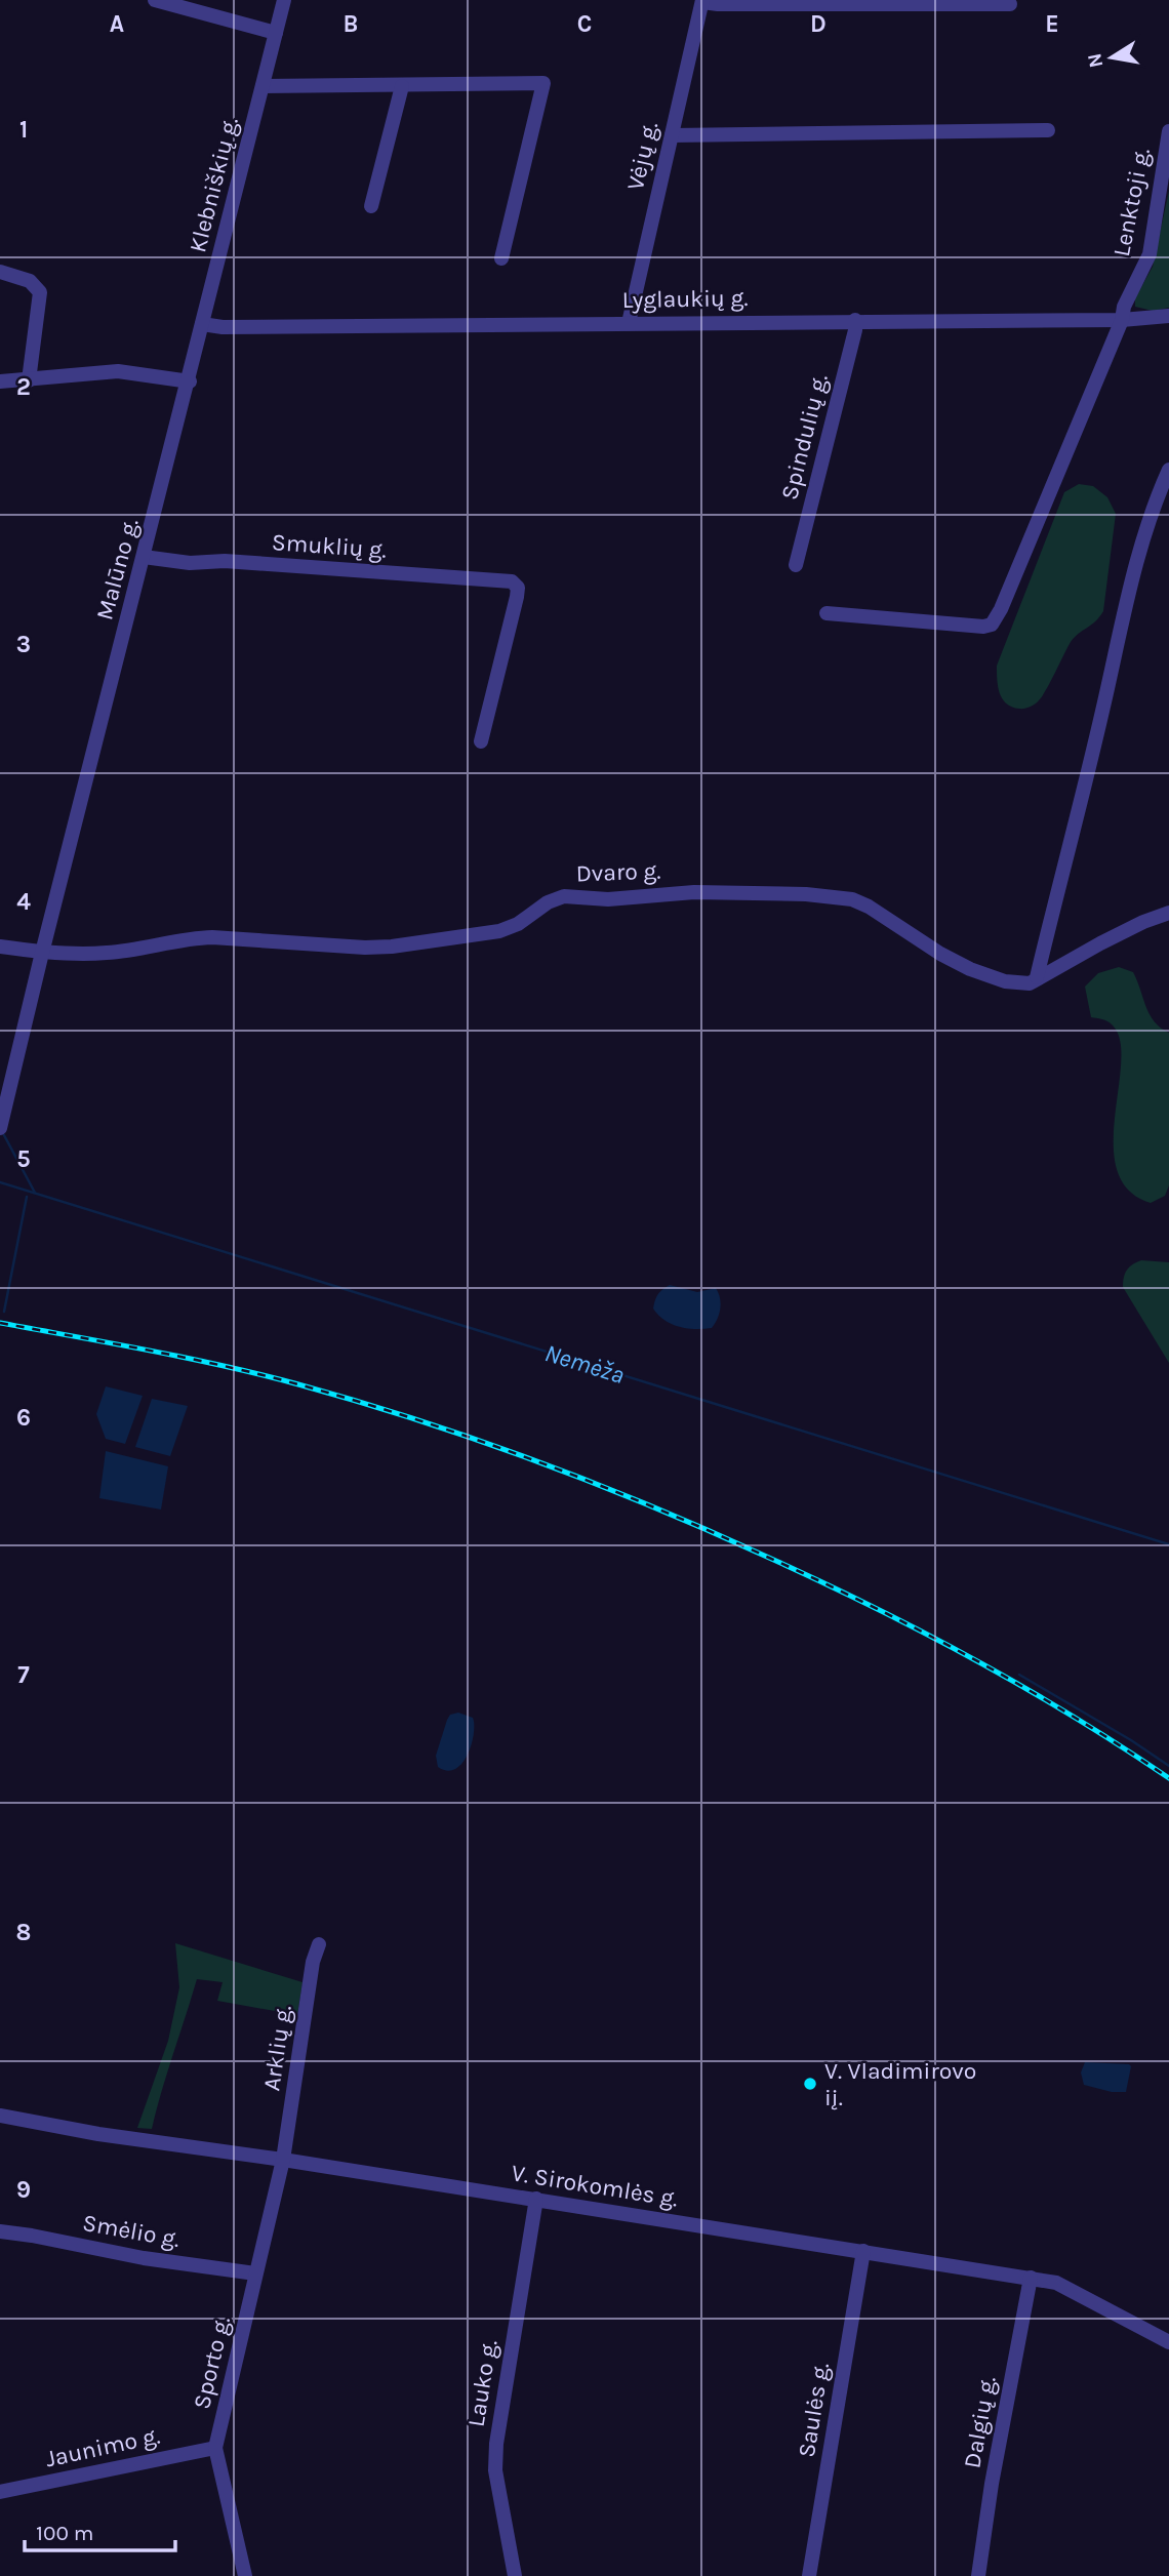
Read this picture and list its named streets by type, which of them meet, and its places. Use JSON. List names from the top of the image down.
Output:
{
  "streets": {
    "street": [
      "Vėjų g.",
      "Klebniškių g.",
      "Lenktoji g.",
      "Lyglaukių g.",
      "Spindulių g.",
      "Smuklių g.",
      "Malūno g.",
      "Dvaro g.",
      "Arklių g.",
      "V. Sirokomlės g.",
      "Smėlio g.",
      "Sporto g.",
      "Lauko g.",
      "Saulės g.",
      "Dalgių g.",
      "Jaunimo g."
    ]
  },
  "crossings": [
    ["Vėjų g.", "Lyglaukių g."],
    ["Klebniškių g.", "Lyglaukių g."],
    ["Klebniškių g.", "Malūno g."],
    ["Lenktoji g.", "Lyglaukių g."],
    ["Lyglaukių g.", "Spindulių g."],
    ["Smuklių g.", "Malūno g."],
    ["Malūno g.", "Dvaro g."],
    ["Arklių g.", "V. Sirokomlės g."],
    ["Arklių g.", "Sporto g."],
    ["V. Sirokomlės g.", "Sporto g."],
    ["V. Sirokomlės g.", "Lauko g."],
    ["V. Sirokomlės g.", "Saulės g."],
    ["V. Sirokomlės g.", "Dalgių g."],
    ["Smėlio g.", "Sporto g."],
    ["Sporto g.", "Jaunimo g."]
  ],
  "water": ["Nemėža"],
  "places": ["V. Vladimirovo iį."],
  "scale_bar": "100 m",
  "north": "left",
  "grid": {
    "columns": [
      "A",
      "B",
      "C",
      "D",
      "E"
    ],
    "rows": [
      "1",
      "2",
      "3",
      "4",
      "5",
      "6",
      "7",
      "8",
      "9"
    ]
  }
}
